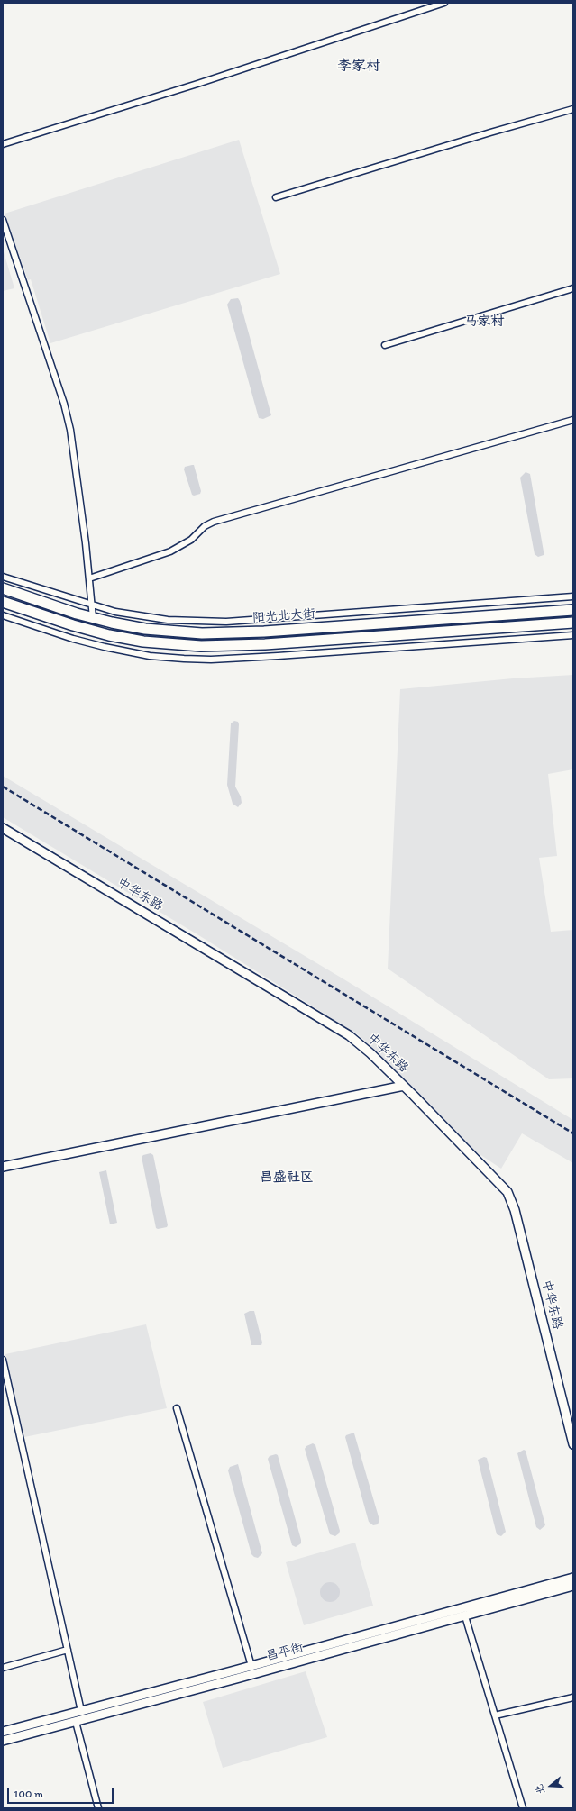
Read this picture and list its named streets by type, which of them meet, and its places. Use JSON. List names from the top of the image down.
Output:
{
  "streets": {
    "highway": ["阳光北大街"],
    "street": ["中华东路", "昌平街"]
  },
  "districts": ["李家村", "马家村", "昌盛社区"],
  "scale_bar": "100 m",
  "north": "left"
}
